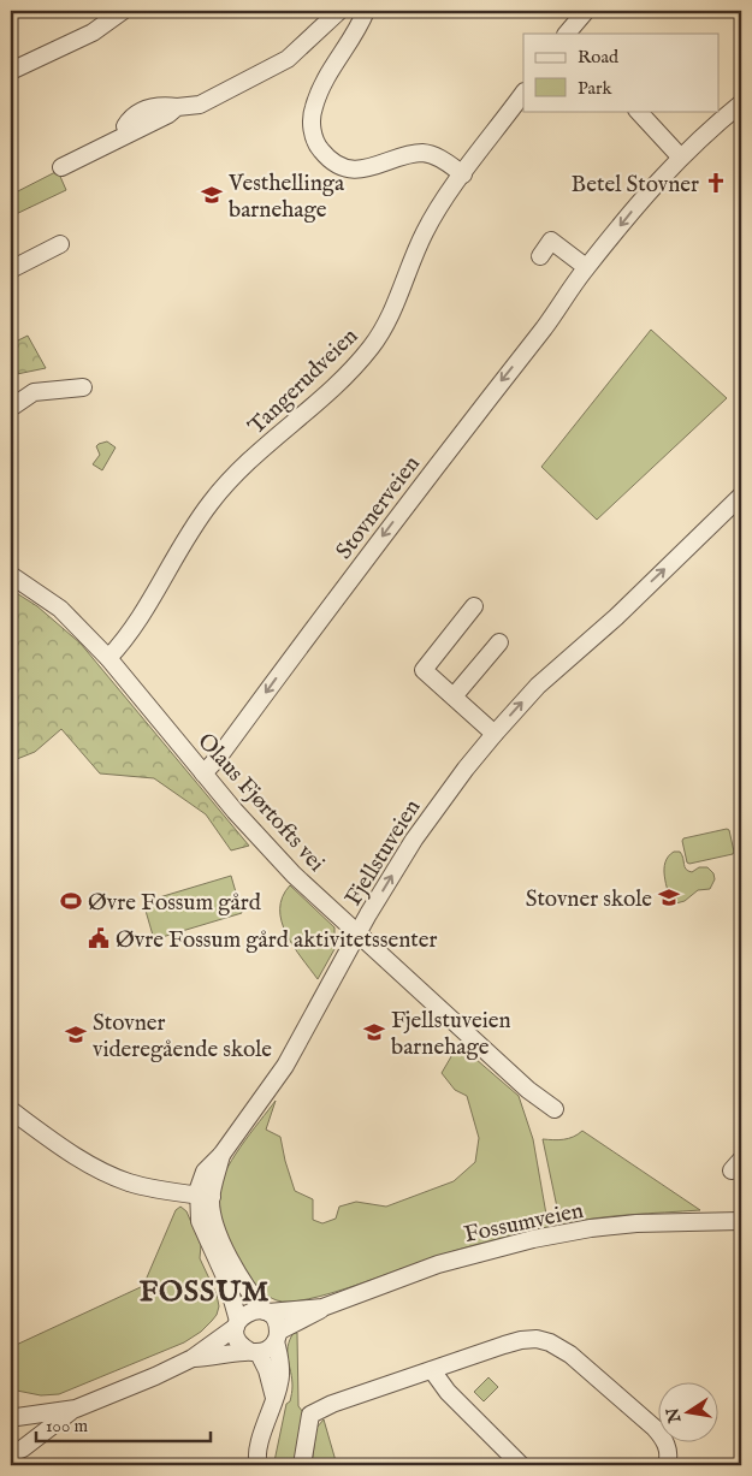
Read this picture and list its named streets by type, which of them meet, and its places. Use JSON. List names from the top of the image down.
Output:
{
  "streets": {
    "street": [
      "Tangerudveien",
      "Stovnerveien",
      "Olaus Fjørtofts vei",
      "Fjellstuveien",
      "Fossumveien"
    ]
  },
  "crossings": [
    ["Tangerudveien", "Olaus Fjørtofts vei"],
    ["Stovnerveien", "Olaus Fjørtofts vei"],
    ["Olaus Fjørtofts vei", "Fjellstuveien"]
  ],
  "one_way": ["Stovnerveien", "Fjellstuveien"],
  "districts": ["FOSSUM"],
  "places": {
    "church": ["Betel Stovner"],
    "school or university": [
      "Vesthellinga barnehage",
      "Stovner skole",
      "Fjellstuveien barnehage",
      "Stovner videregående skole"
    ],
    "sports": ["Øvre Fossum gård"],
    "public building": ["Øvre Fossum gård aktivitetssenter"]
  },
  "legend": ["Road", "Park"],
  "scale_bar": "100 m",
  "north": "left"
}
